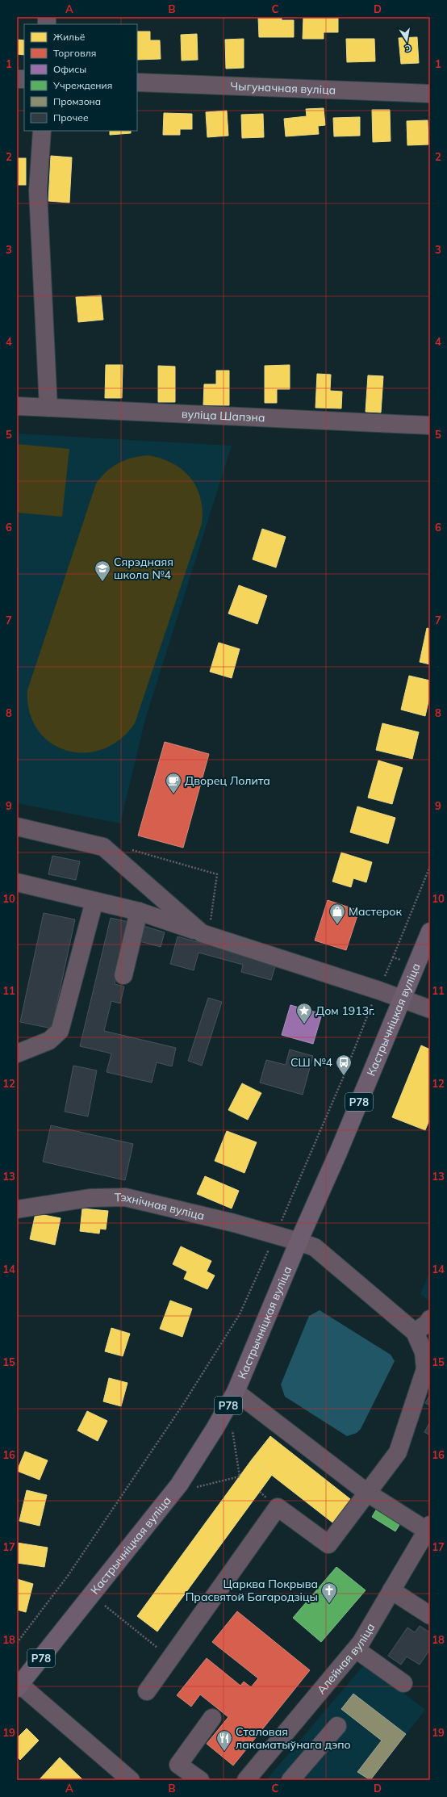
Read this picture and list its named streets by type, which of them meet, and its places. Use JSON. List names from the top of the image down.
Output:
{
  "streets": {
    "main road": ["Кастрычніцкая вуліца", "Р78"],
    "street": [
      "Чыгуначная вуліца",
      "вуліца Шапэна",
      "Тэхнічная вуліца",
      "Алейная вуліца"
    ]
  },
  "crossings": [
    ["Кастрычніцкая вуліца", "Тэхнічная вуліца"]
  ],
  "places": {
    "school or university": ["Сярэднаяя школа №4"],
    "cafe": ["Дворец Лолита"],
    "shop": ["Мастерок"],
    "place": ["Дом 1913г."],
    "bus stop": ["СШ №4"],
    "church": ["Царква Покрыва Прасвятой Багародзіцы"],
    "restaurant": ["Сталовая лакаматыўнага дэпо"]
  },
  "legend": [
    "Жильё",
    "Торговля",
    "Офисы",
    "Учреждения",
    "Промзона",
    "Прочее"
  ],
  "north": "bottom",
  "grid": {
    "columns": [
      "A",
      "B",
      "C",
      "D"
    ],
    "rows": [
      "1",
      "2",
      "3",
      "4",
      "5",
      "6",
      "7",
      "8",
      "9",
      "10",
      "11",
      "12",
      "13",
      "14",
      "15",
      "16",
      "17",
      "18",
      "19"
    ]
  }
}
